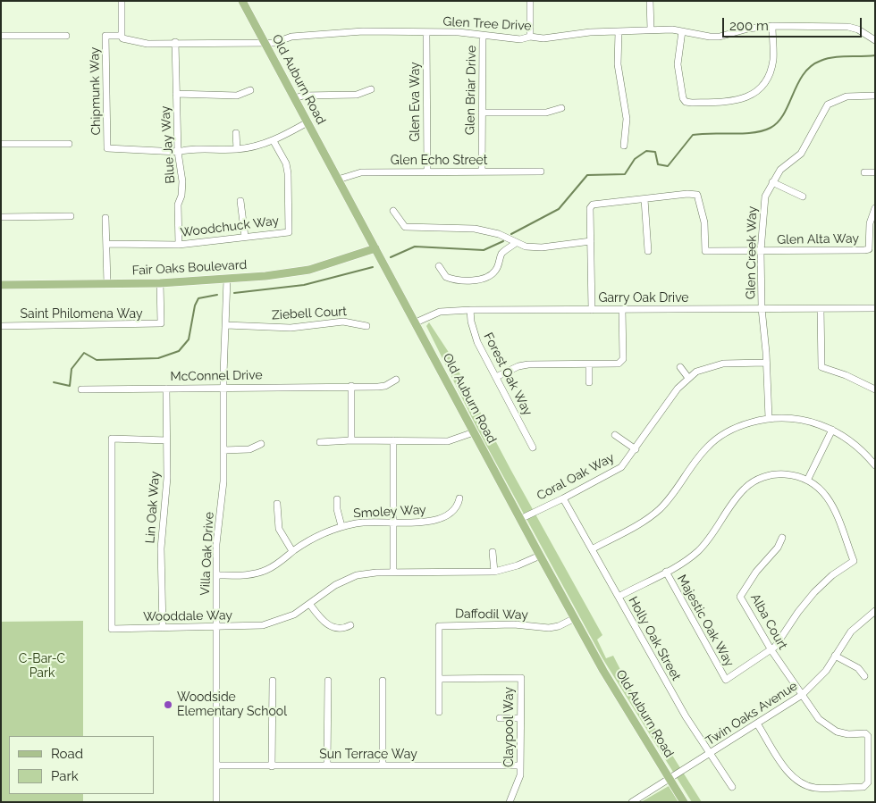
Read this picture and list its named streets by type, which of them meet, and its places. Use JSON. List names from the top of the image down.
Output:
{
  "streets": {
    "main road": ["Old Auburn Road", "Fair Oaks Boulevard"],
    "street": [
      "Glen Tree Drive",
      "Glen Briar Drive",
      "Chipmunk Way",
      "Glen Eva Way",
      "Blue Jay Way",
      "Glen Echo Street",
      "Woodchuck Way",
      "Glen Alta Way",
      "Glen Creek Way",
      "Garry Oak Drive",
      "Ziebell Court",
      "Saint Philomena Way",
      "Forest Oak Way",
      "McConnel Drive",
      "Coral Oak Way",
      "Lin Oak Way",
      "Smoley Way",
      "Villa Oak Drive",
      "Daffodil Way",
      "Wooddale Way",
      "Majestic Oak Way",
      "Alba Court",
      "Holly Oak Street",
      "Twin Oaks Avenue",
      "Claypool Way",
      "Sun Terrace Way"
    ]
  },
  "crossings": [
    ["Glen Tree Drive", "Old Auburn Road"],
    ["Glen Tree Drive", "Glen Briar Drive"],
    ["Glen Tree Drive", "Chipmunk Way"],
    ["Glen Tree Drive", "Glen Eva Way"],
    ["Glen Tree Drive", "Blue Jay Way"],
    ["Old Auburn Road", "Chipmunk Way"],
    ["Old Auburn Road", "Glen Echo Street"],
    ["Old Auburn Road", "Fair Oaks Boulevard"],
    ["Old Auburn Road", "Garry Oak Drive"],
    ["Old Auburn Road", "Coral Oak Way"],
    ["Old Auburn Road", "Daffodil Way"],
    ["Old Auburn Road", "Wooddale Way"],
    ["Old Auburn Road", "Twin Oaks Avenue"],
    ["Glen Briar Drive", "Glen Echo Street"],
    ["Chipmunk Way", "Blue Jay Way"],
    ["Chipmunk Way", "Woodchuck Way"],
    ["Glen Eva Way", "Glen Echo Street"],
    ["Blue Jay Way", "Woodchuck Way"],
    ["Glen Alta Way", "Glen Creek Way"],
    ["Glen Creek Way", "Garry Oak Drive"],
    ["Glen Creek Way", "Coral Oak Way"],
    ["Fair Oaks Boulevard", "Saint Philomena Way"],
    ["Fair Oaks Boulevard", "Villa Oak Drive"],
    ["Garry Oak Drive", "Forest Oak Way"],
    ["Ziebell Court", "Villa Oak Drive"],
    ["McConnel Drive", "Lin Oak Way"],
    ["McConnel Drive", "Villa Oak Drive"],
    ["Coral Oak Way", "Holly Oak Street"],
    ["Lin Oak Way", "Wooddale Way"],
    ["Smoley Way", "Villa Oak Drive"],
    ["Villa Oak Drive", "Wooddale Way"],
    ["Villa Oak Drive", "Sun Terrace Way"],
    ["Daffodil Way", "Claypool Way"],
    ["Majestic Oak Way", "Alba Court"],
    ["Alba Court", "Twin Oaks Avenue"],
    ["Holly Oak Street", "Twin Oaks Avenue"],
    ["Claypool Way", "Sun Terrace Way"]
  ],
  "parks": ["C-Bar-C Park"],
  "places": ["Woodside Elementary School"],
  "legend": ["Road", "Park"],
  "scale_bar": "200 m"
}
